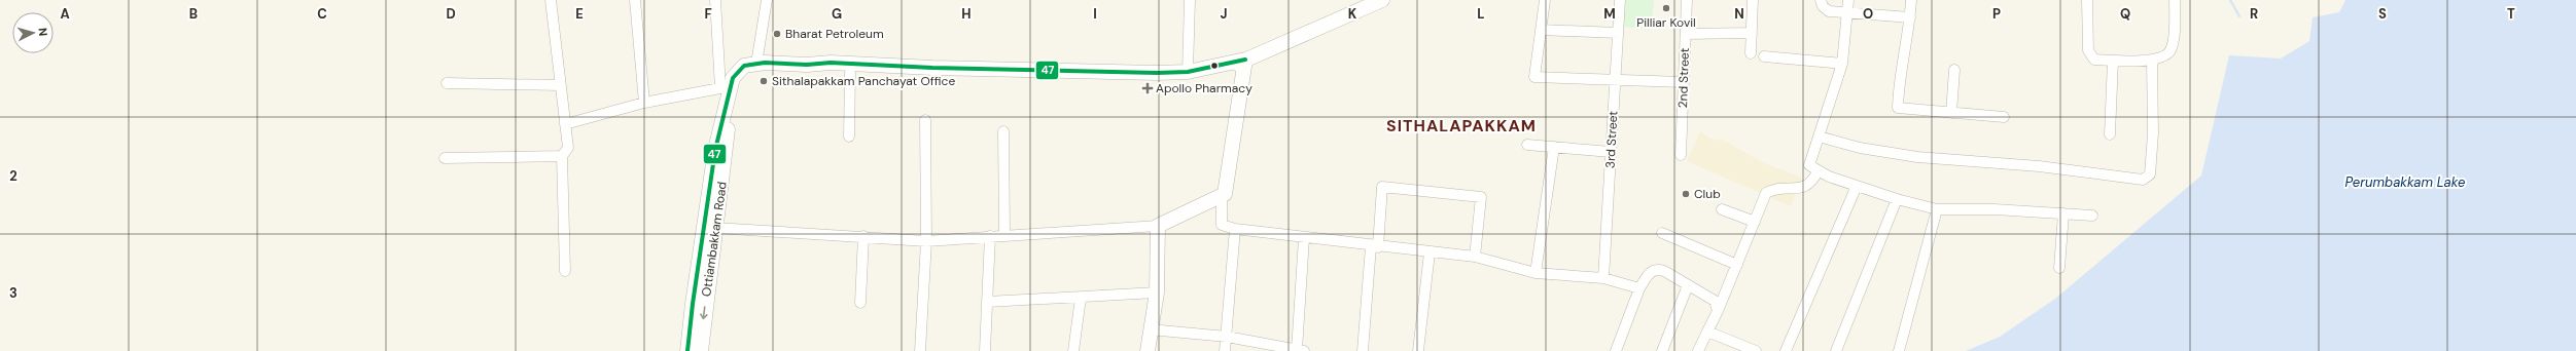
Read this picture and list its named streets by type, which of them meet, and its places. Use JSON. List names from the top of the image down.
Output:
{
  "streets": {
    "street": ["2nd Street", "3rd Street", "Ottiambakkam Road"]
  },
  "districts": ["SITHALAPAKKAM"],
  "water": ["Perumbakkam Lake"],
  "places": {
    "other": [
      "Pilliar Kovil",
      "Bharat Petroleum",
      "Sithalapakkam Panchayat Office",
      "Club"
    ],
    "health": ["Apollo Pharmacy"]
  },
  "lines": ["transit line 47"],
  "north": "right",
  "grid": {
    "columns": [
      "A",
      "B",
      "C",
      "D",
      "E",
      "F",
      "G",
      "H",
      "I",
      "J",
      "K",
      "L",
      "M",
      "N",
      "O",
      "P",
      "Q",
      "R",
      "S",
      "T"
    ],
    "rows": ["2", "3"]
  }
}
